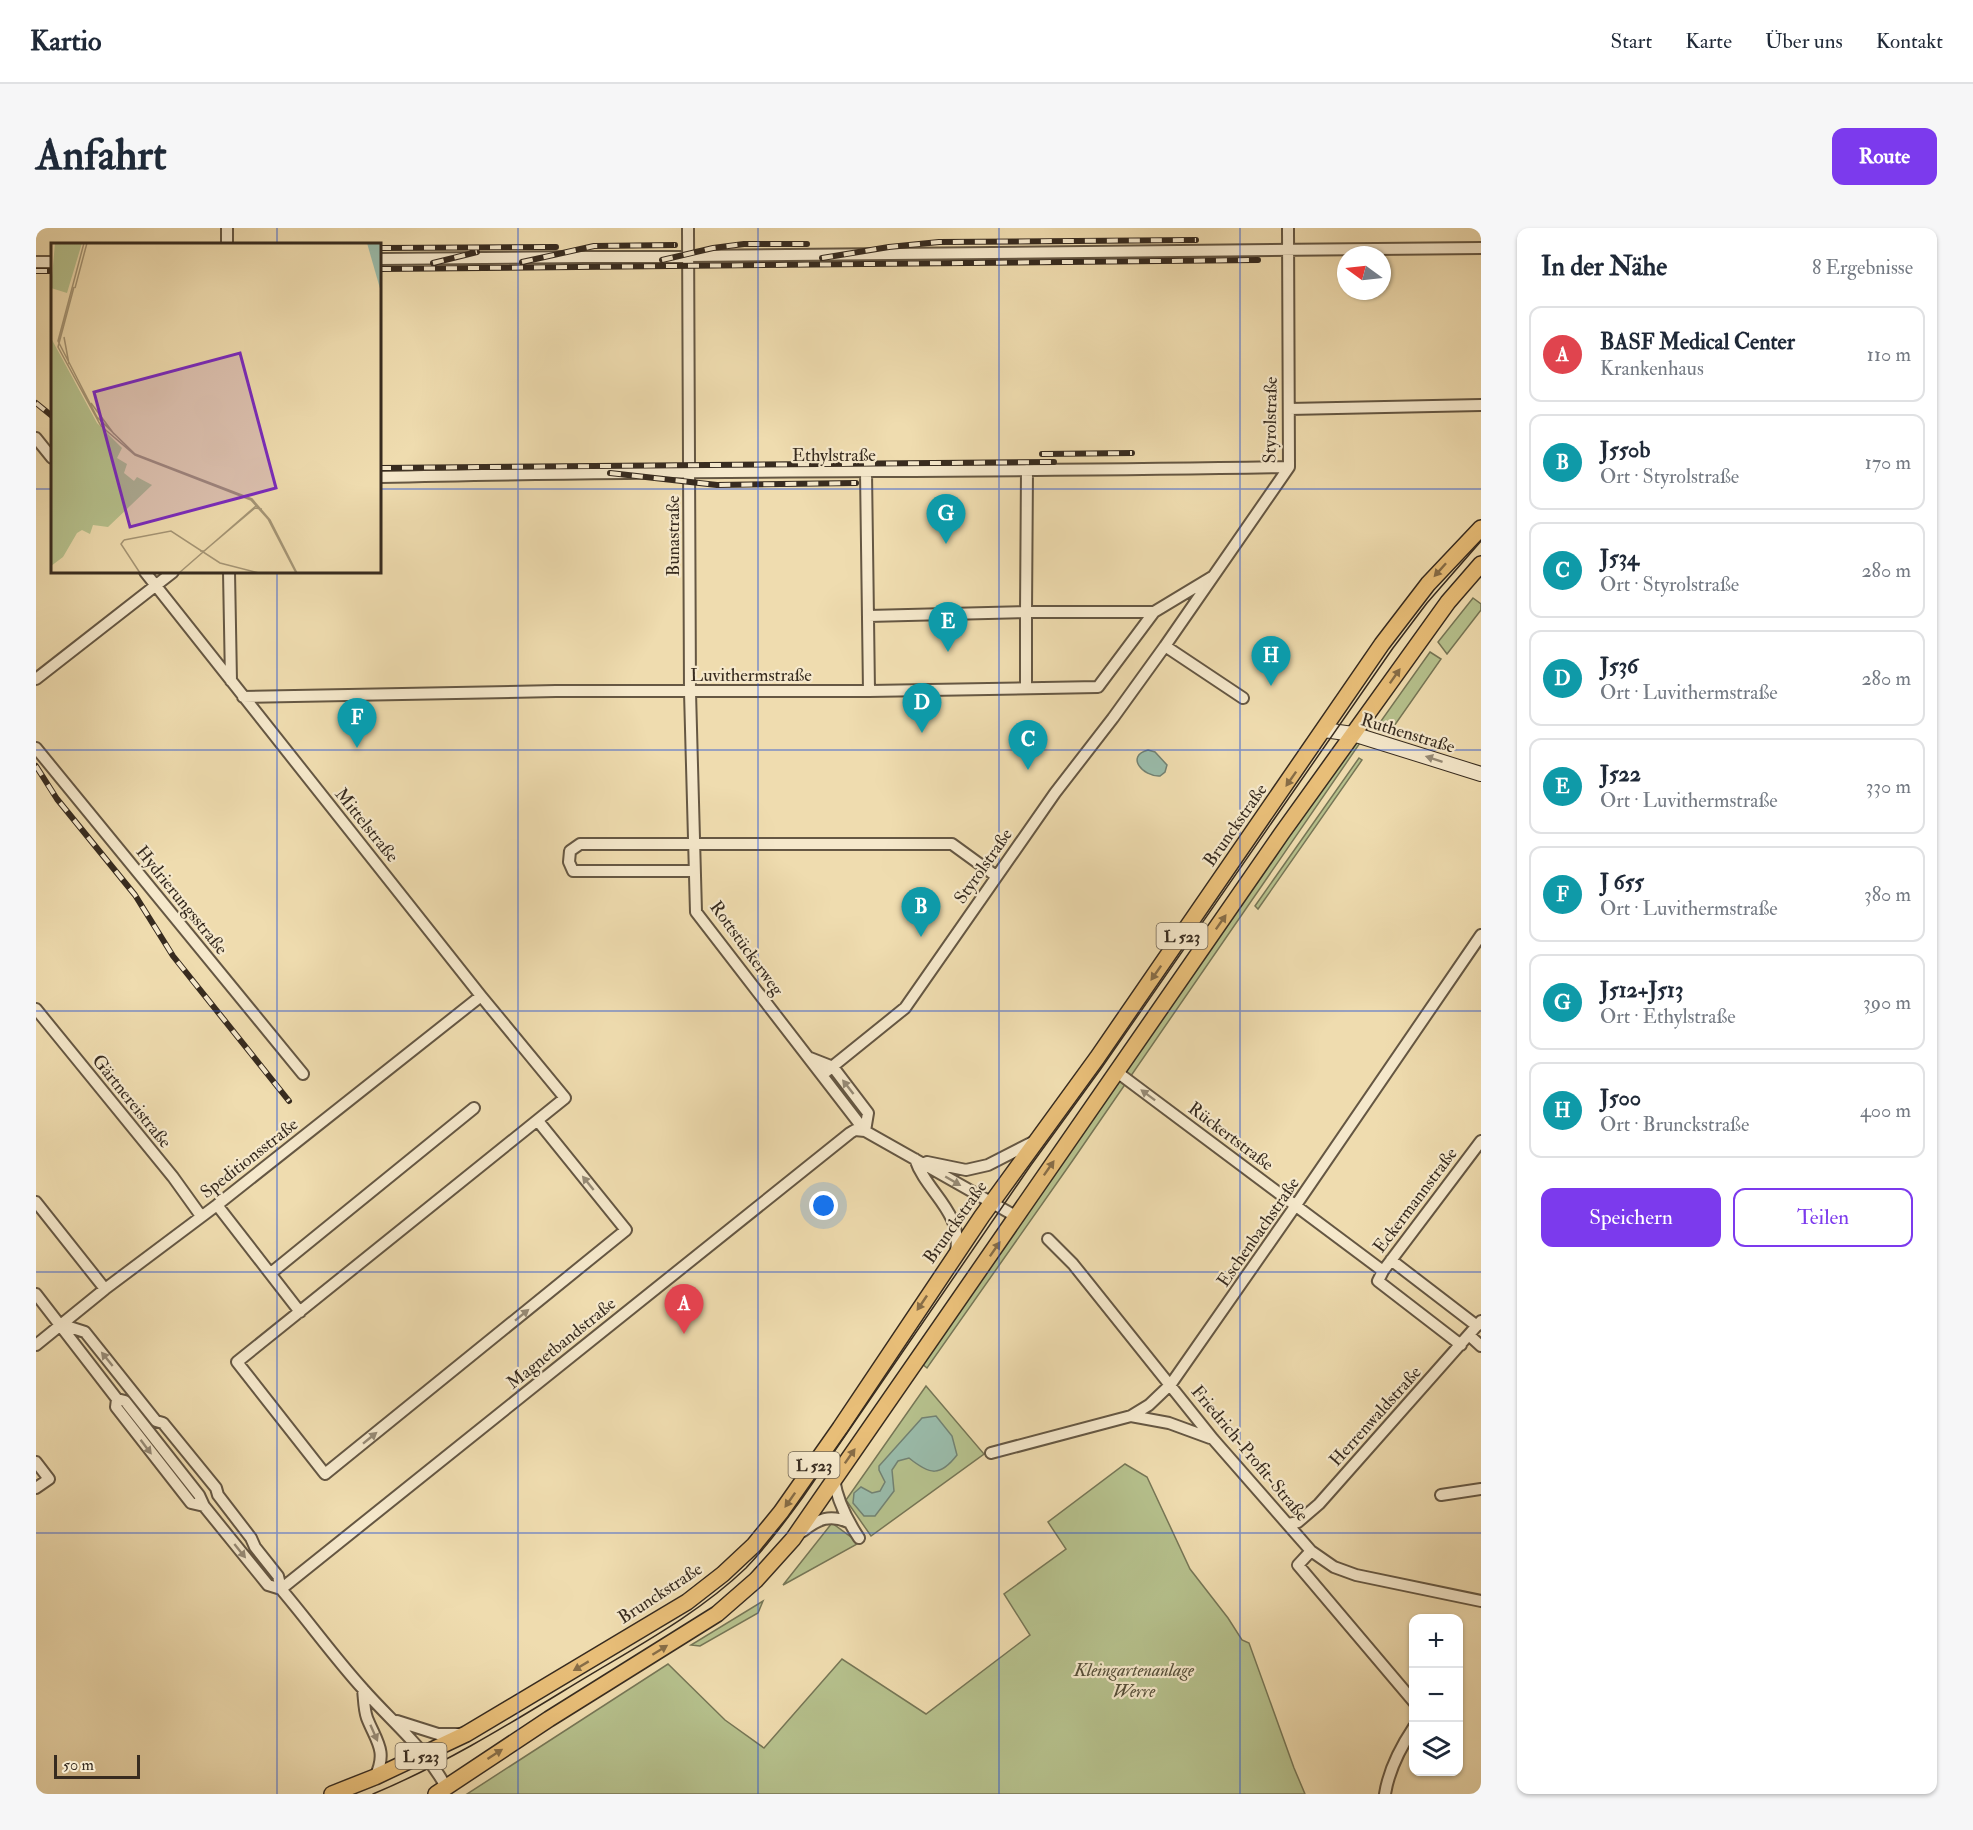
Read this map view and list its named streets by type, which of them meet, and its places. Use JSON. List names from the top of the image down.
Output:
{
  "streets": {
    "main road": ["Brunckstraße", "L 523"],
    "street": [
      "Styrolstraße",
      "Ethylstraße",
      "Bunastraße",
      "Luvithermstraße",
      "Ruthenstraße",
      "Mittelstraße",
      "Hydrierungsstraße",
      "Rottstückerweg",
      "Gärtnereistraße",
      "Rückertstraße",
      "Speditionsstraße",
      "Eckermannstraße",
      "Eschenbachstraße",
      "Magnetbandstraße",
      "Herrenwaldstraße",
      "Friedrich-Profit-Straße"
    ]
  },
  "crossings": [
    ["Styrolstraße", "Ethylstraße"],
    ["Styrolstraße", "Luvithermstraße"],
    ["Styrolstraße", "Rottstückerweg"],
    ["Ethylstraße", "Bunastraße"],
    ["Bunastraße", "Luvithermstraße"],
    ["Bunastraße", "Rottstückerweg"],
    ["Luvithermstraße", "Mittelstraße"],
    ["Ruthenstraße", "Brunckstraße"],
    ["Ruthenstraße", "L 523"],
    ["Mittelstraße", "Speditionsstraße"],
    ["Brunckstraße", "Rottstückerweg"],
    ["L 523", "Rottstückerweg"],
    ["L 523", "Rückertstraße"],
    ["Rottstückerweg", "Magnetbandstraße"],
    ["Gärtnereistraße", "Speditionsstraße"],
    ["Rückertstraße", "Eckermannstraße"],
    ["Rückertstraße", "Eschenbachstraße"],
    ["Rückertstraße", "Herrenwaldstraße"],
    ["Eschenbachstraße", "Friedrich-Profit-Straße"],
    ["Herrenwaldstraße", "Friedrich-Profit-Straße"]
  ],
  "one_way": ["Ruthenstraße", "Rückertstraße"],
  "parks": ["Kleingartenanlage Werre"],
  "scale_bar": "50 m",
  "north": "left",
  "page": {
    "header": "Kartio",
    "nav": [
      "Start",
      "Karte",
      "Über uns",
      "Kontakt"
    ],
    "buttons": [
      "Route",
      ["Speichern", "Teilen"]
    ],
    "title": "Anfahrt",
    "heading": ["In der Nähe", "8 Ergebnisse"],
    "list": [
      {
        "mark": "A",
        "name": "BASF Medical Center",
        "note": "Krankenhaus",
        "value": "110 m"
      },
      {
        "mark": "B",
        "name": "J550b",
        "note": "Ort · Styrolstraße",
        "value": "170 m"
      },
      {
        "mark": "C",
        "name": "J534",
        "note": "Ort · Styrolstraße",
        "value": "280 m"
      },
      {
        "mark": "D",
        "name": "J536",
        "note": "Ort · Luvithermstraße",
        "value": "280 m"
      },
      {
        "mark": "E",
        "name": "J522",
        "note": "Ort · Luvithermstraße",
        "value": "330 m"
      },
      {
        "mark": "F",
        "name": "J 655",
        "note": "Ort · Luvithermstraße",
        "value": "380 m"
      },
      {
        "mark": "G",
        "name": "J512+J513",
        "note": "Ort · Ethylstraße",
        "value": "390 m"
      },
      {
        "mark": "H",
        "name": "J500",
        "note": "Ort · Brunckstraße",
        "value": "400 m"
      }
    ],
    "pins": [
      "G",
      "E",
      "H",
      "D",
      "F",
      "C",
      "B",
      "A"
    ],
    "map_buttons": ["+", "−"],
    "scale": "50 m"
  }
}
